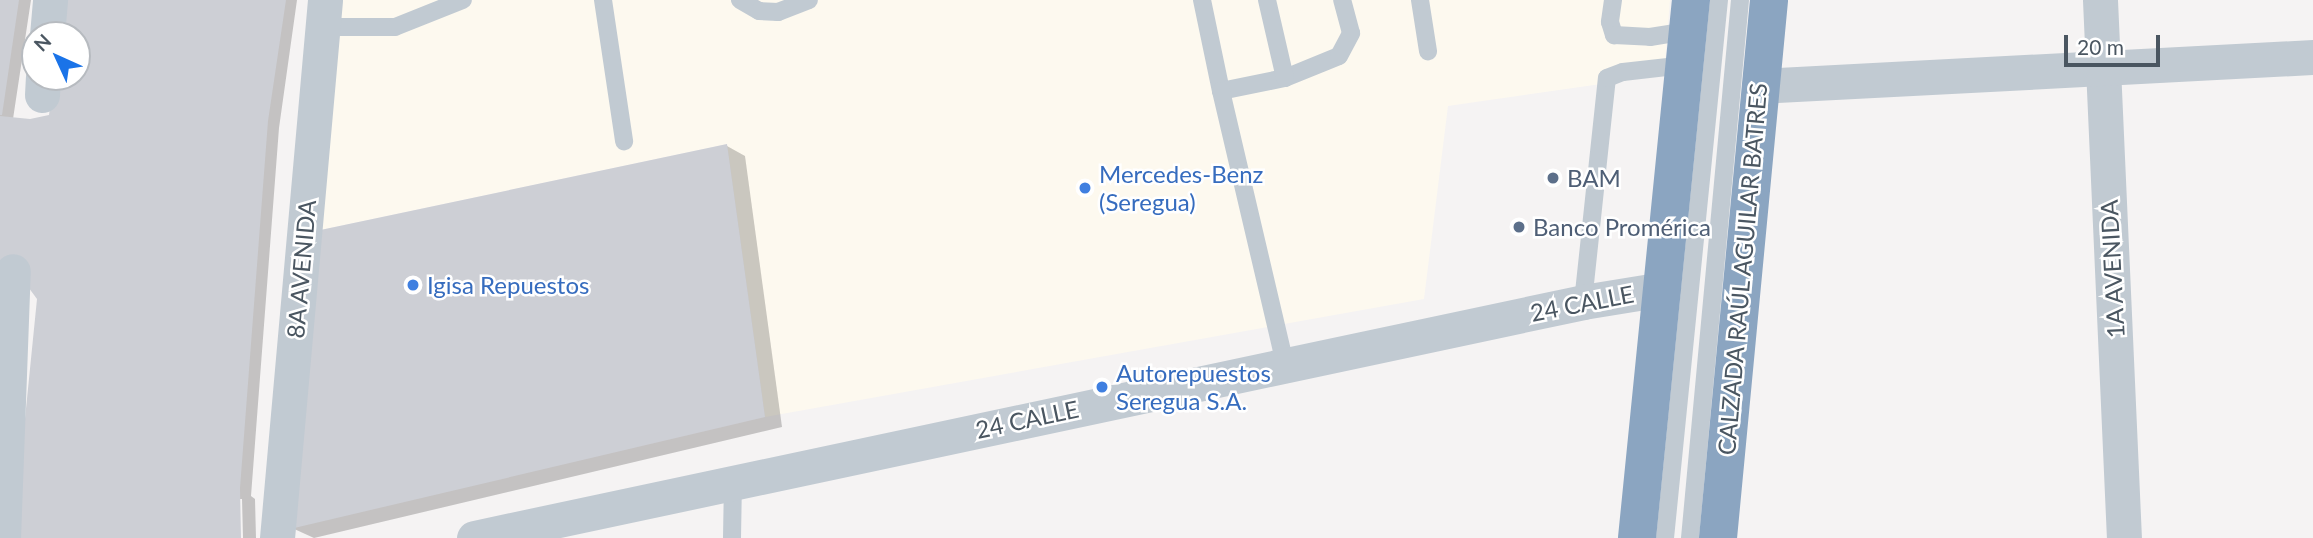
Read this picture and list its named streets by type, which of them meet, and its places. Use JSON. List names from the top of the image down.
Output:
{
  "streets": {
    "highway": ["CALZADA RAÚL AGUILAR BATRES"],
    "street": ["8A AVENIDA", "1A AVENIDA", "24 CALLE"]
  },
  "places": [
    "BAM",
    "Mercedes-Benz (Seregua)",
    "Banco Promérica",
    "Igisa Repuestos",
    "Autorepuestos Seregua S.A."
  ],
  "scale_bar": "20 m",
  "north": "top left"
}
